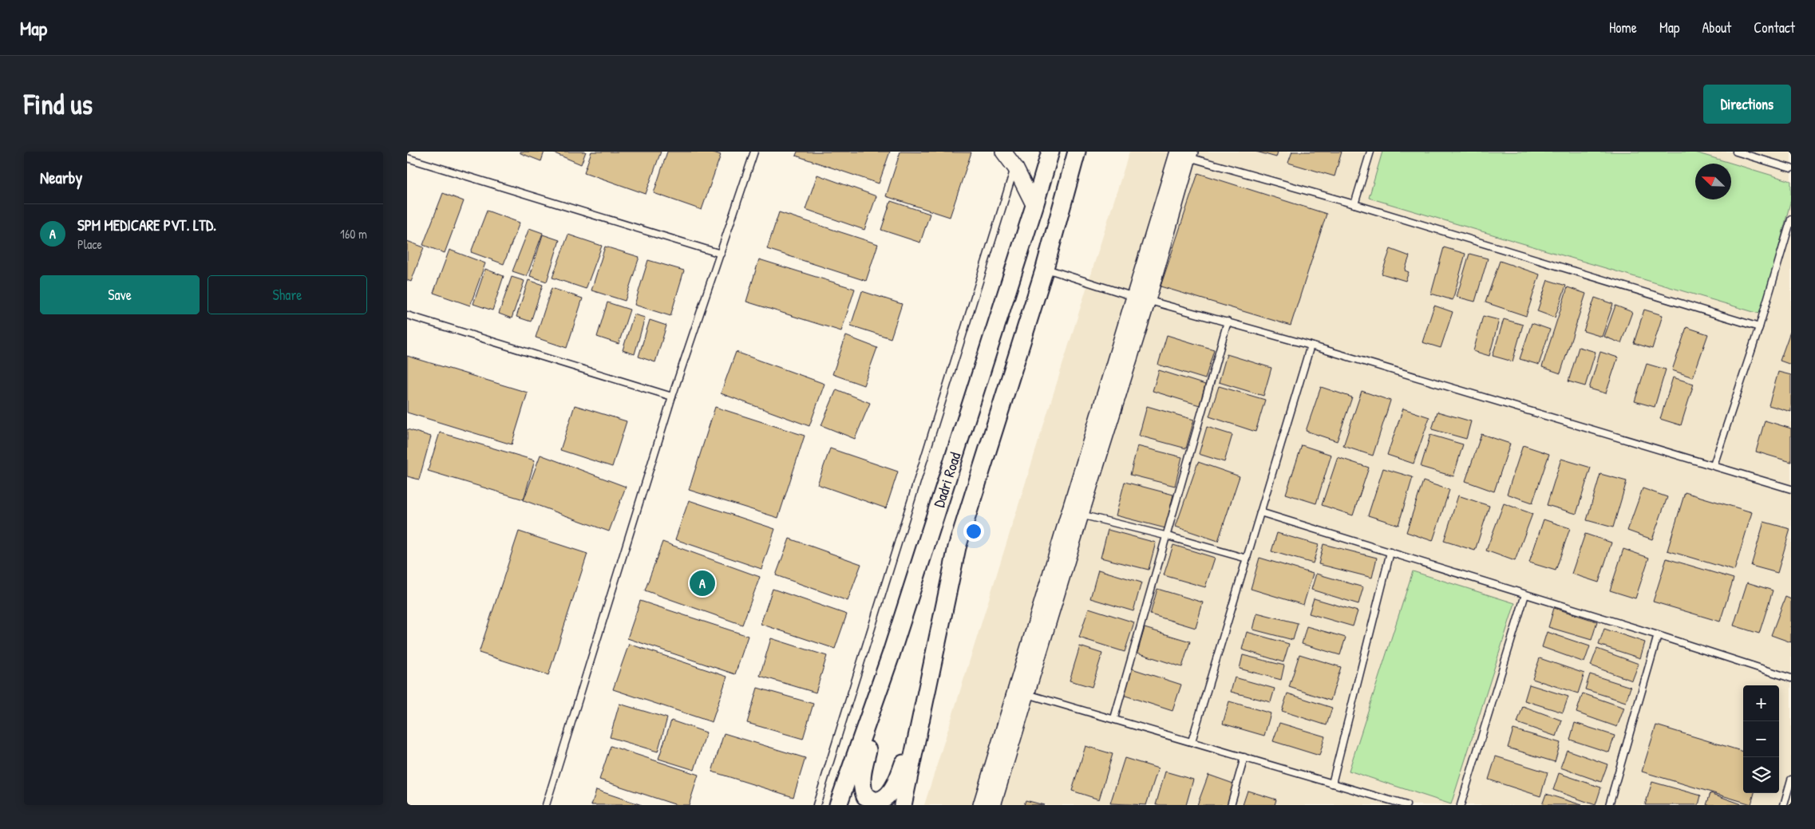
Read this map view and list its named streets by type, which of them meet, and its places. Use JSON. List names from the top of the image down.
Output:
{
  "streets": {
    "main road": ["Dadri Road"]
  },
  "north": "top left",
  "page": {
    "header": "Map",
    "nav": [
      "Home",
      "Map",
      "About",
      "Contact"
    ],
    "buttons": [
      "Directions",
      ["Save", "Share"]
    ],
    "title": "Find us",
    "heading": "Nearby",
    "list": [
      {
        "mark": "A",
        "name": "SPM MEDICARE PVT. LTD.",
        "note": "Place",
        "value": "160 m"
      }
    ],
    "pins": "A",
    "map_buttons": ["+", "−"]
  }
}
